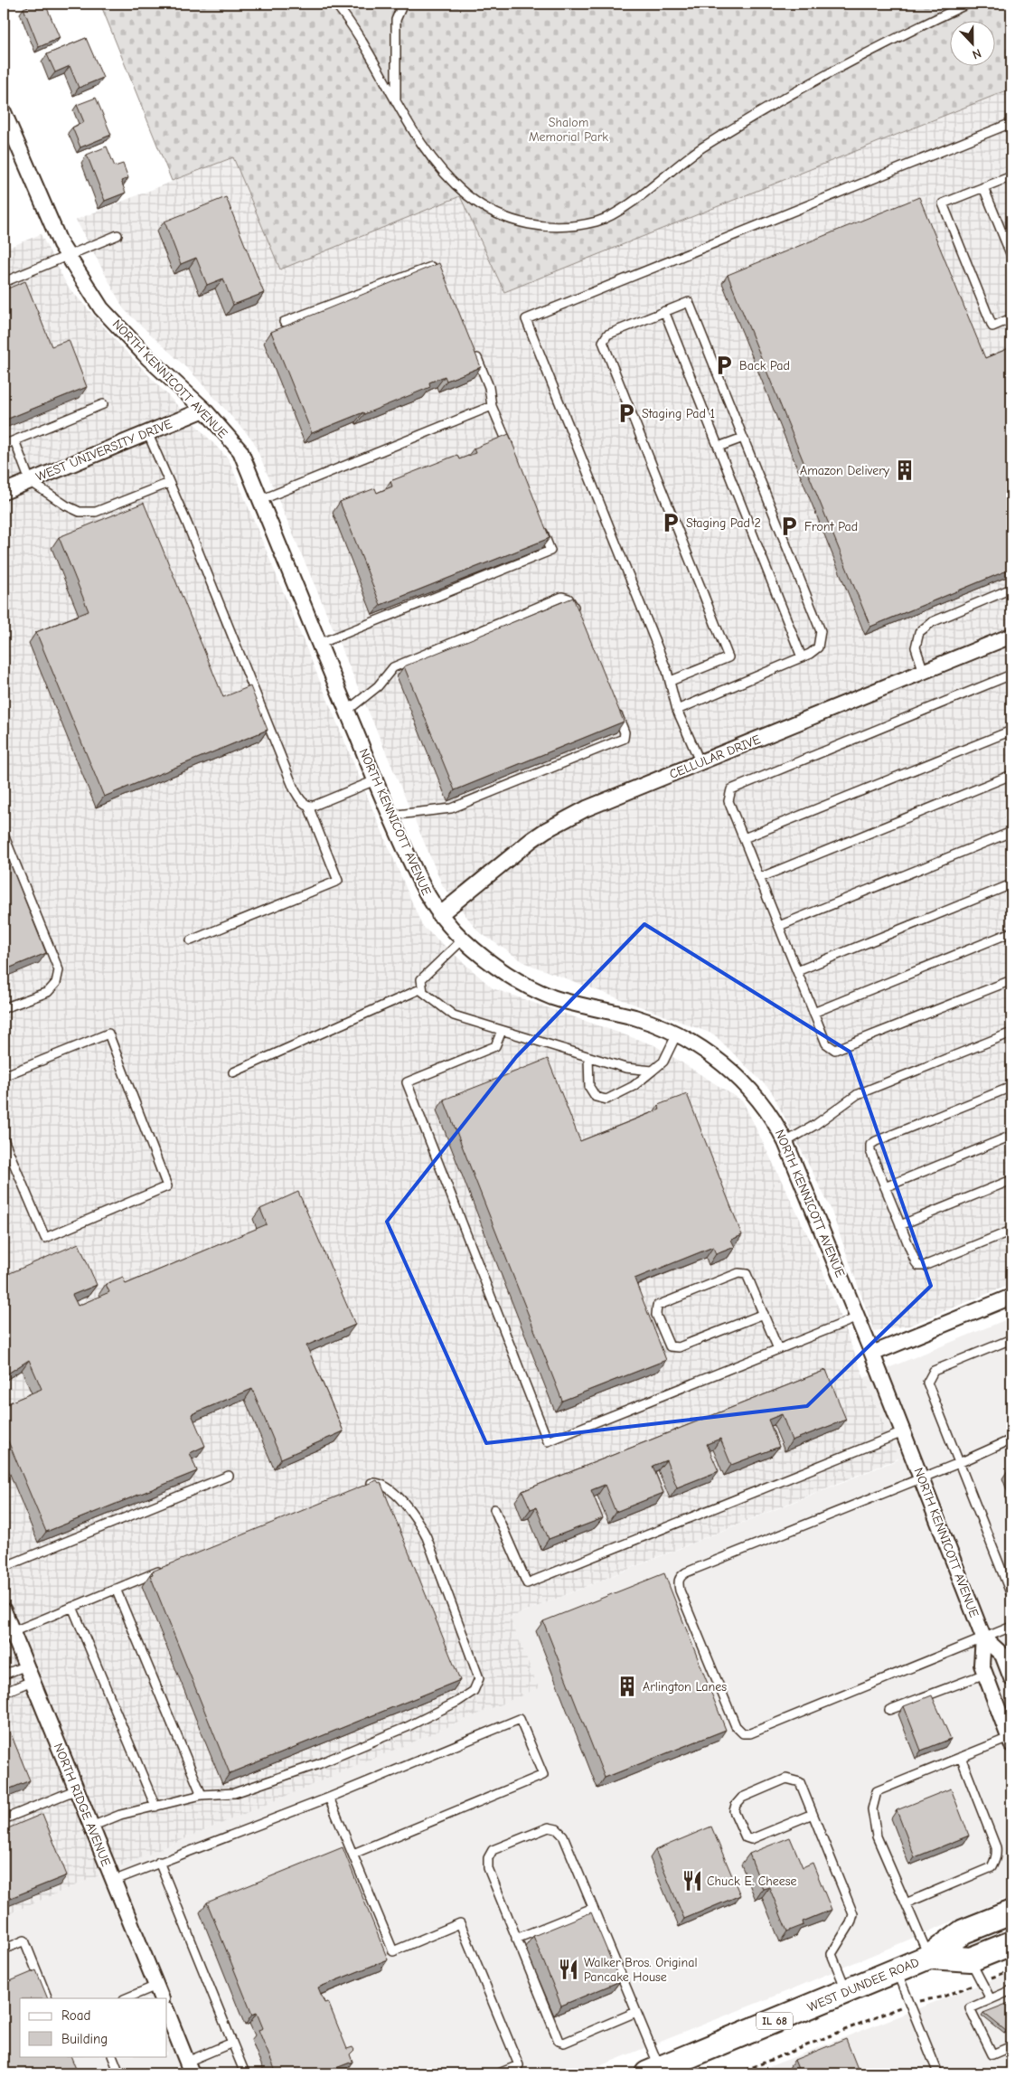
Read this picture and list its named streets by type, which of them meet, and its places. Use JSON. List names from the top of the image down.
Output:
{
  "streets": {
    "main road": ["WEST DUNDEE ROAD", "IL 68"],
    "street": [
      "NORTH KENNICOTT AVENUE",
      "WEST UNIVERSITY DRIVE",
      "CELLULAR DRIVE",
      "NORTH RIDGE AVENUE"
    ]
  },
  "crossings": [
    ["NORTH KENNICOTT AVENUE", "WEST UNIVERSITY DRIVE"],
    ["NORTH KENNICOTT AVENUE", "CELLULAR DRIVE"]
  ],
  "parks": ["Shalom Memorial Park"],
  "places": {
    "parking": [
      "Back Pad",
      "Staging Pad 1",
      "Staging Pad 2",
      "Front Pad"
    ],
    "building": ["Amazon Delivery", "Arlington Lanes"],
    "restaurant": ["Chuck E. Cheese", "Walker Bros. Original Pancake House"]
  },
  "legend": ["Road", "Building"],
  "north": "bottom"
}
